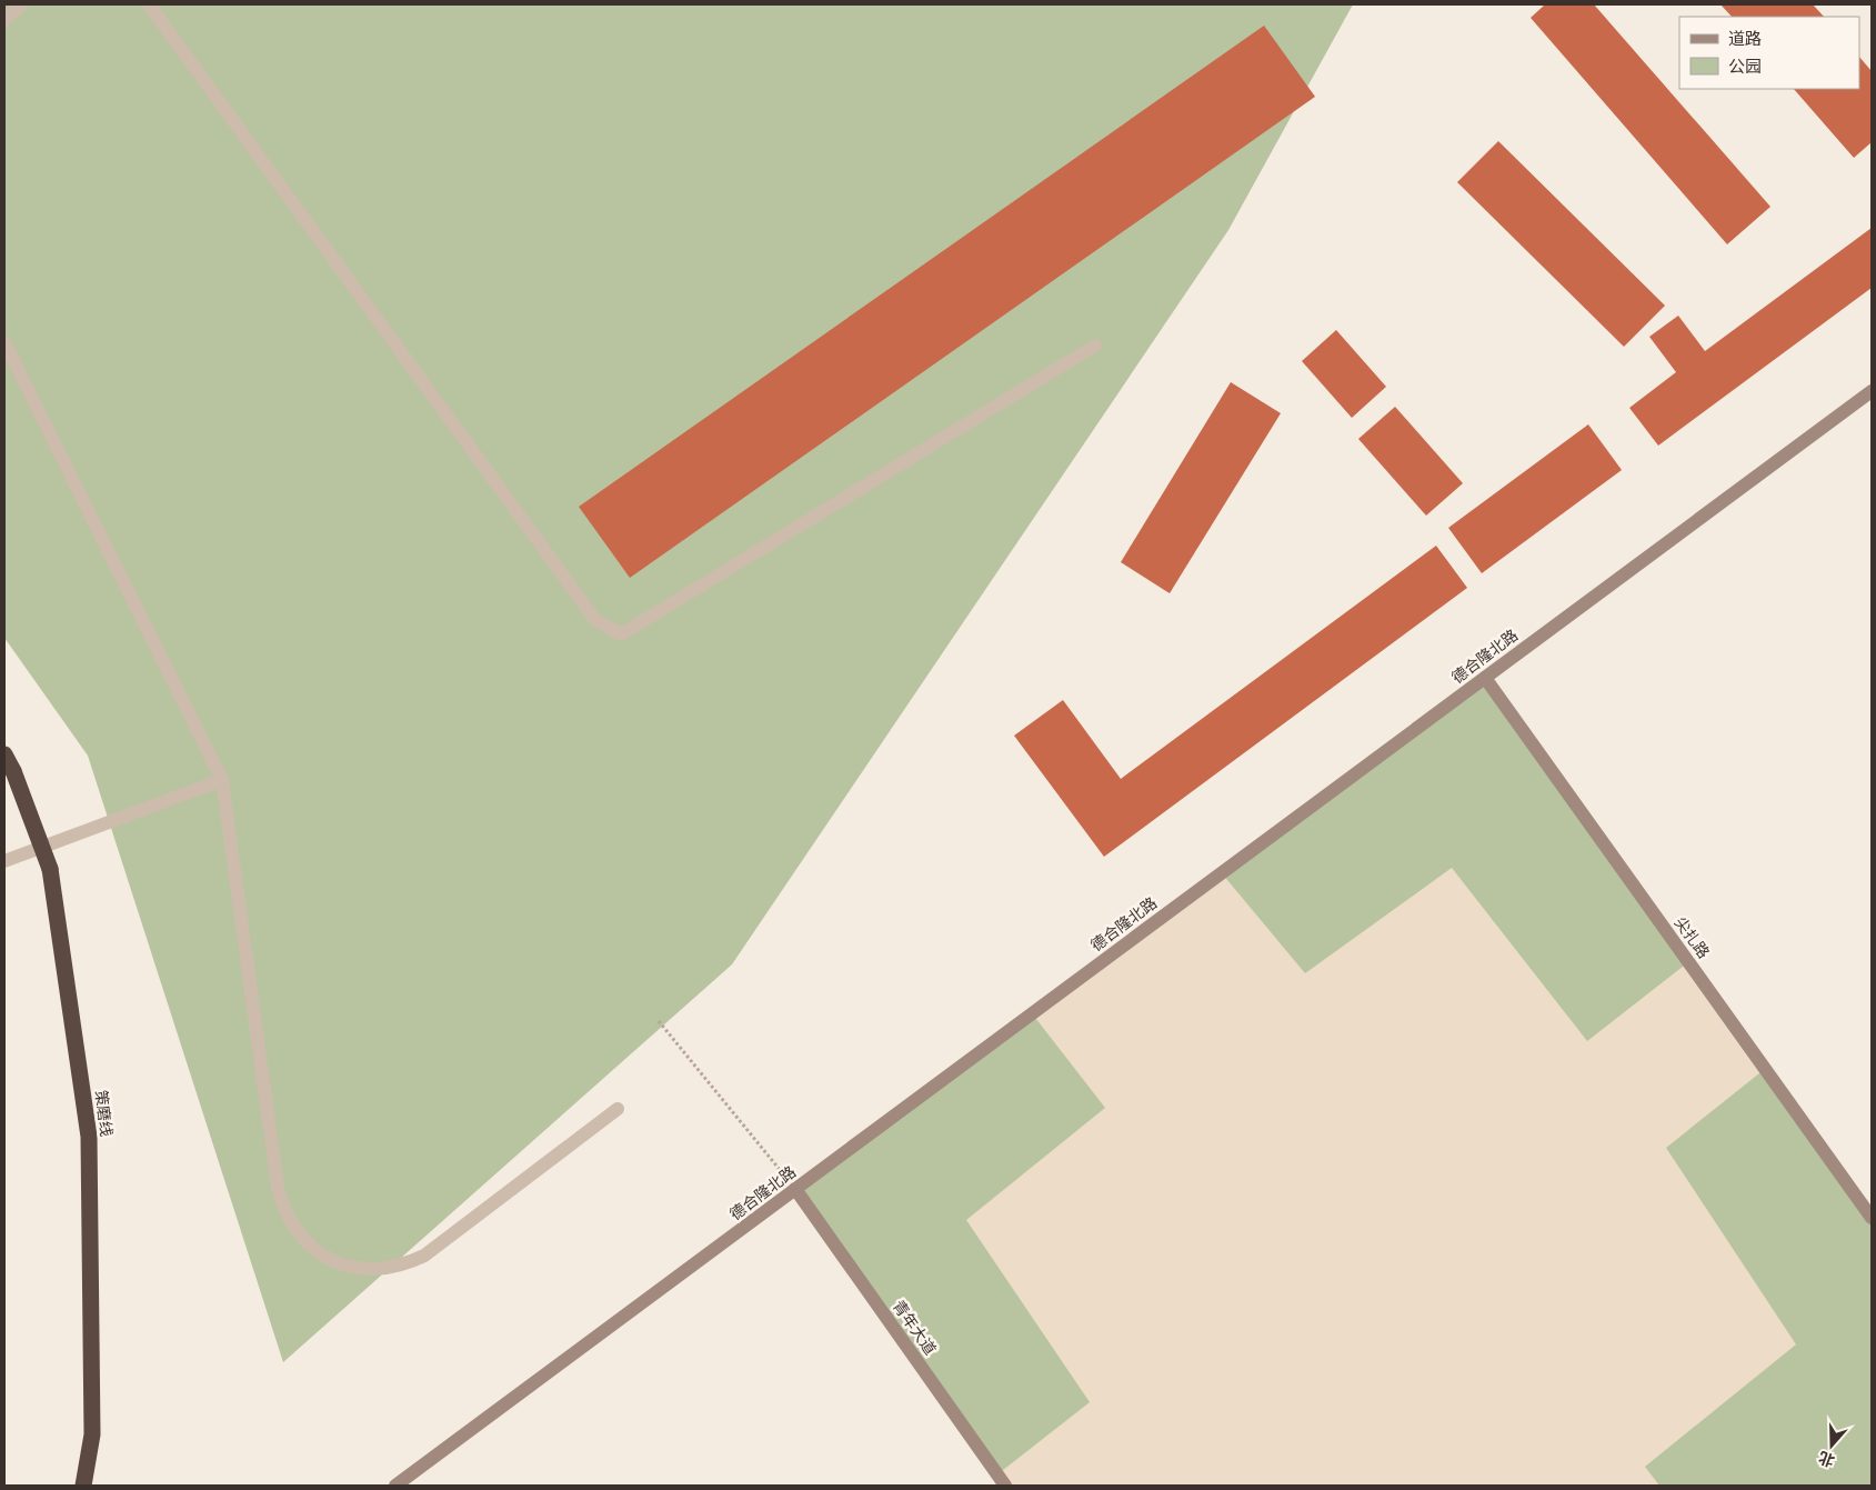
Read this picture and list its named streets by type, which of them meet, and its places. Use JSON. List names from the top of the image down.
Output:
{
  "streets": {
    "highway": ["策磨线"],
    "main road": ["德合隆北路", "尖扎路", "青年大道"]
  },
  "crossings": [
    ["德合隆北路", "尖扎路"],
    ["德合隆北路", "青年大道"]
  ],
  "legend": ["道路", "公园"],
  "north": "bottom"
}
